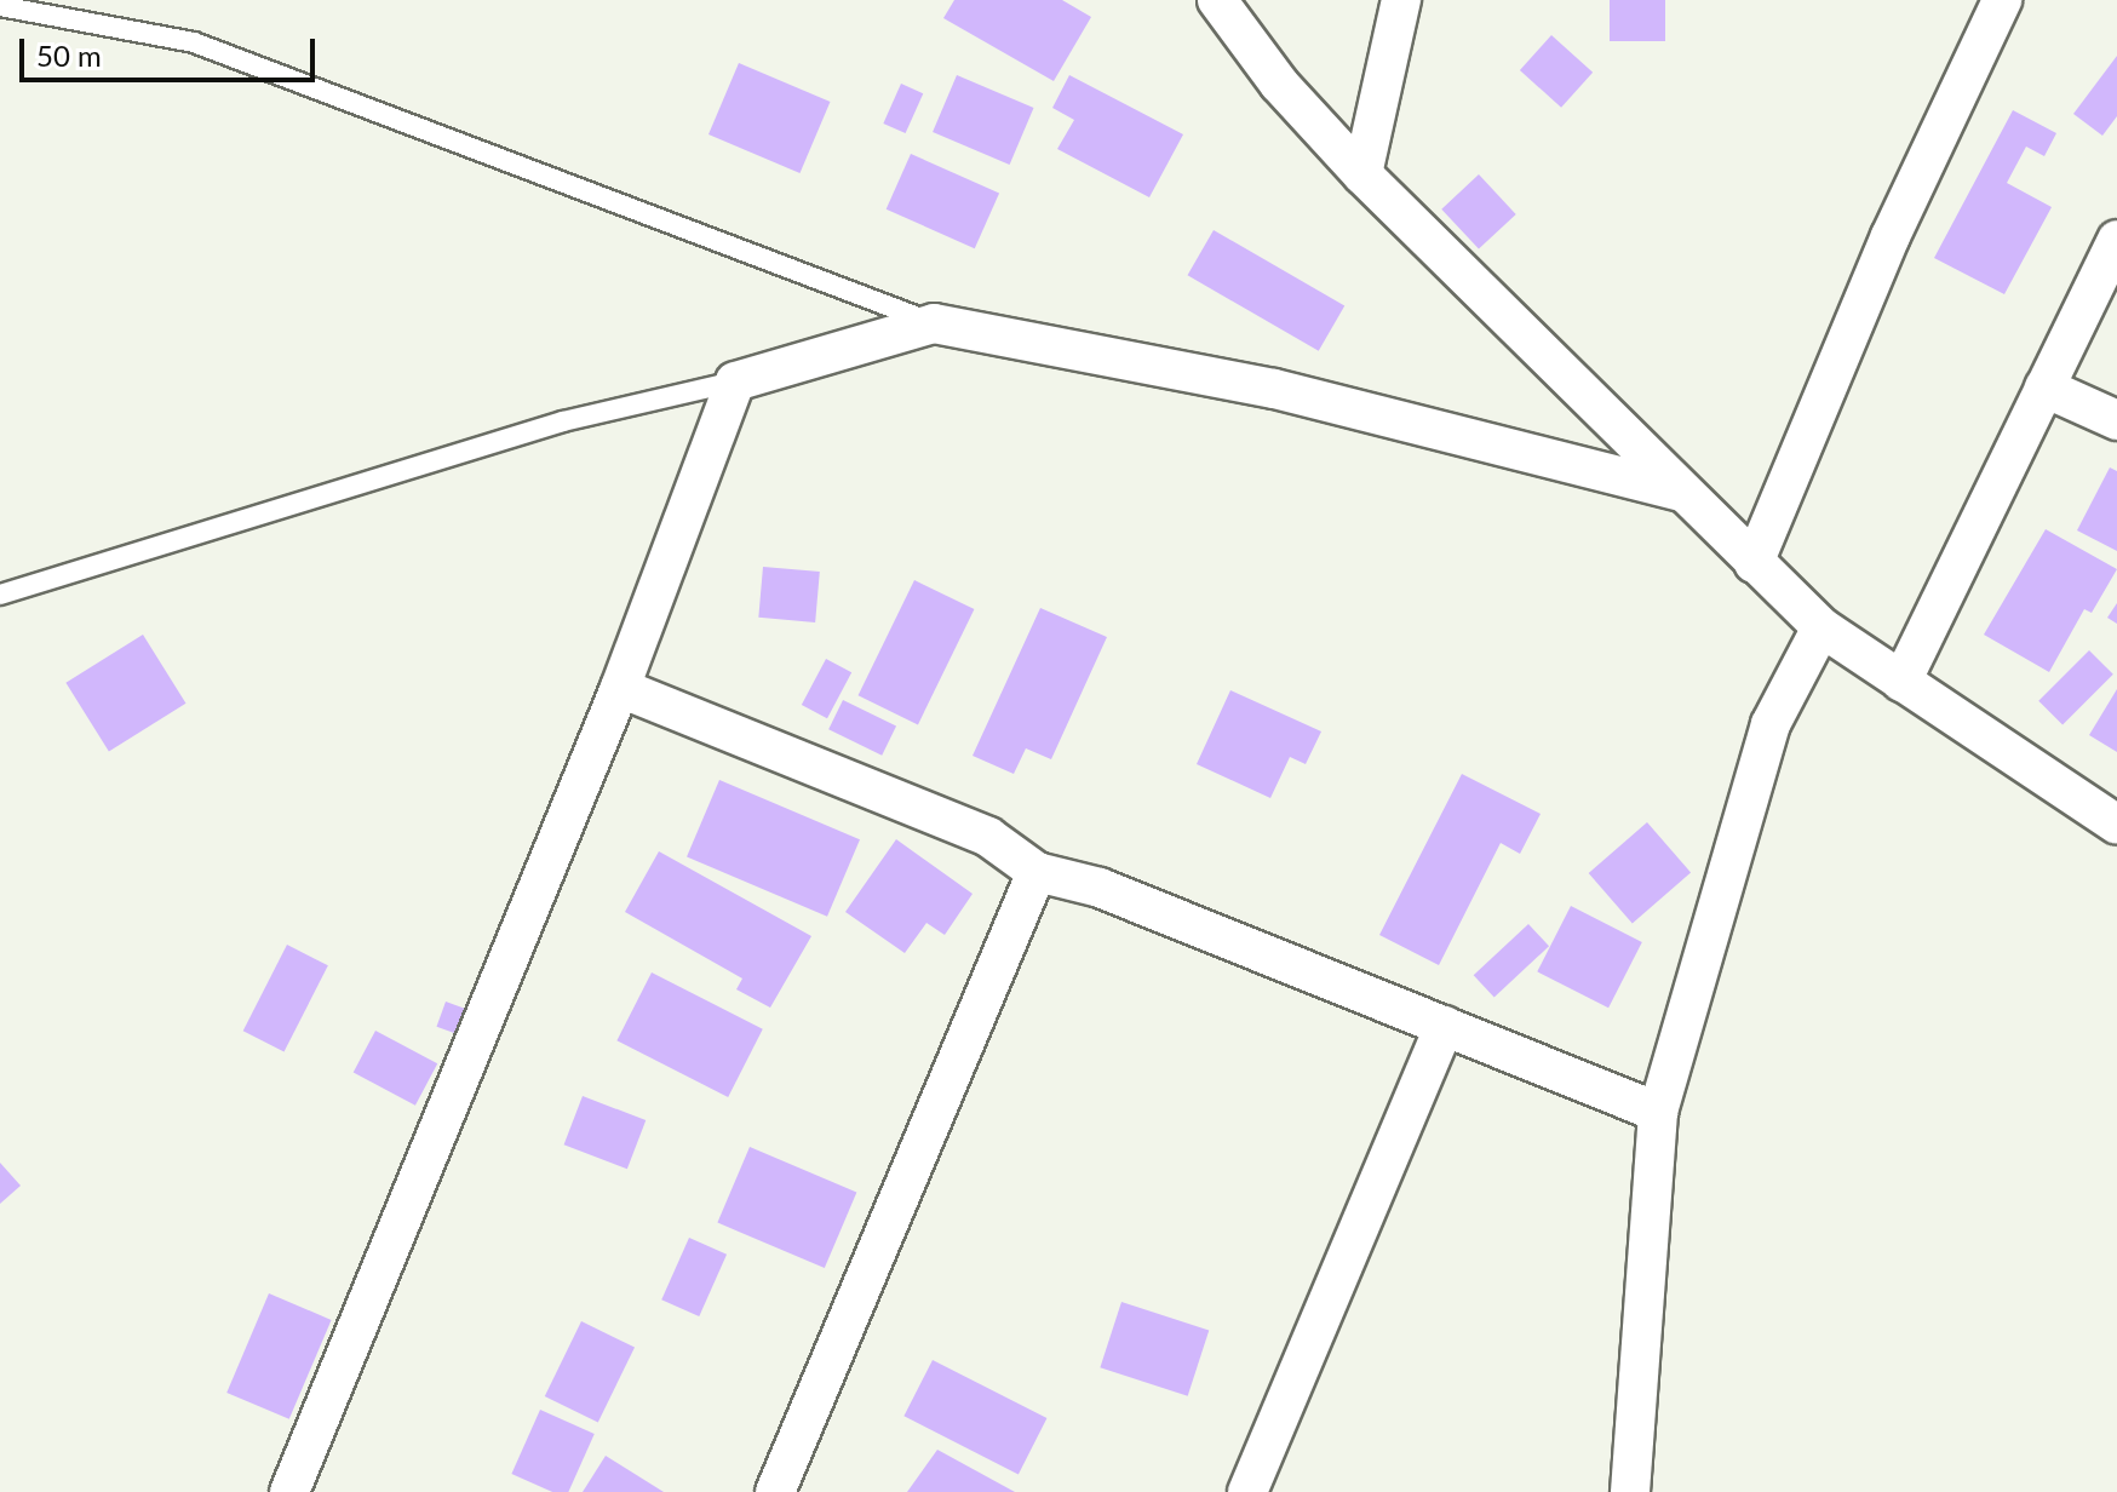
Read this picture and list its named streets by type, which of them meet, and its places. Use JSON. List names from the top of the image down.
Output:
{
  "scale_bar": "50 m"
}
